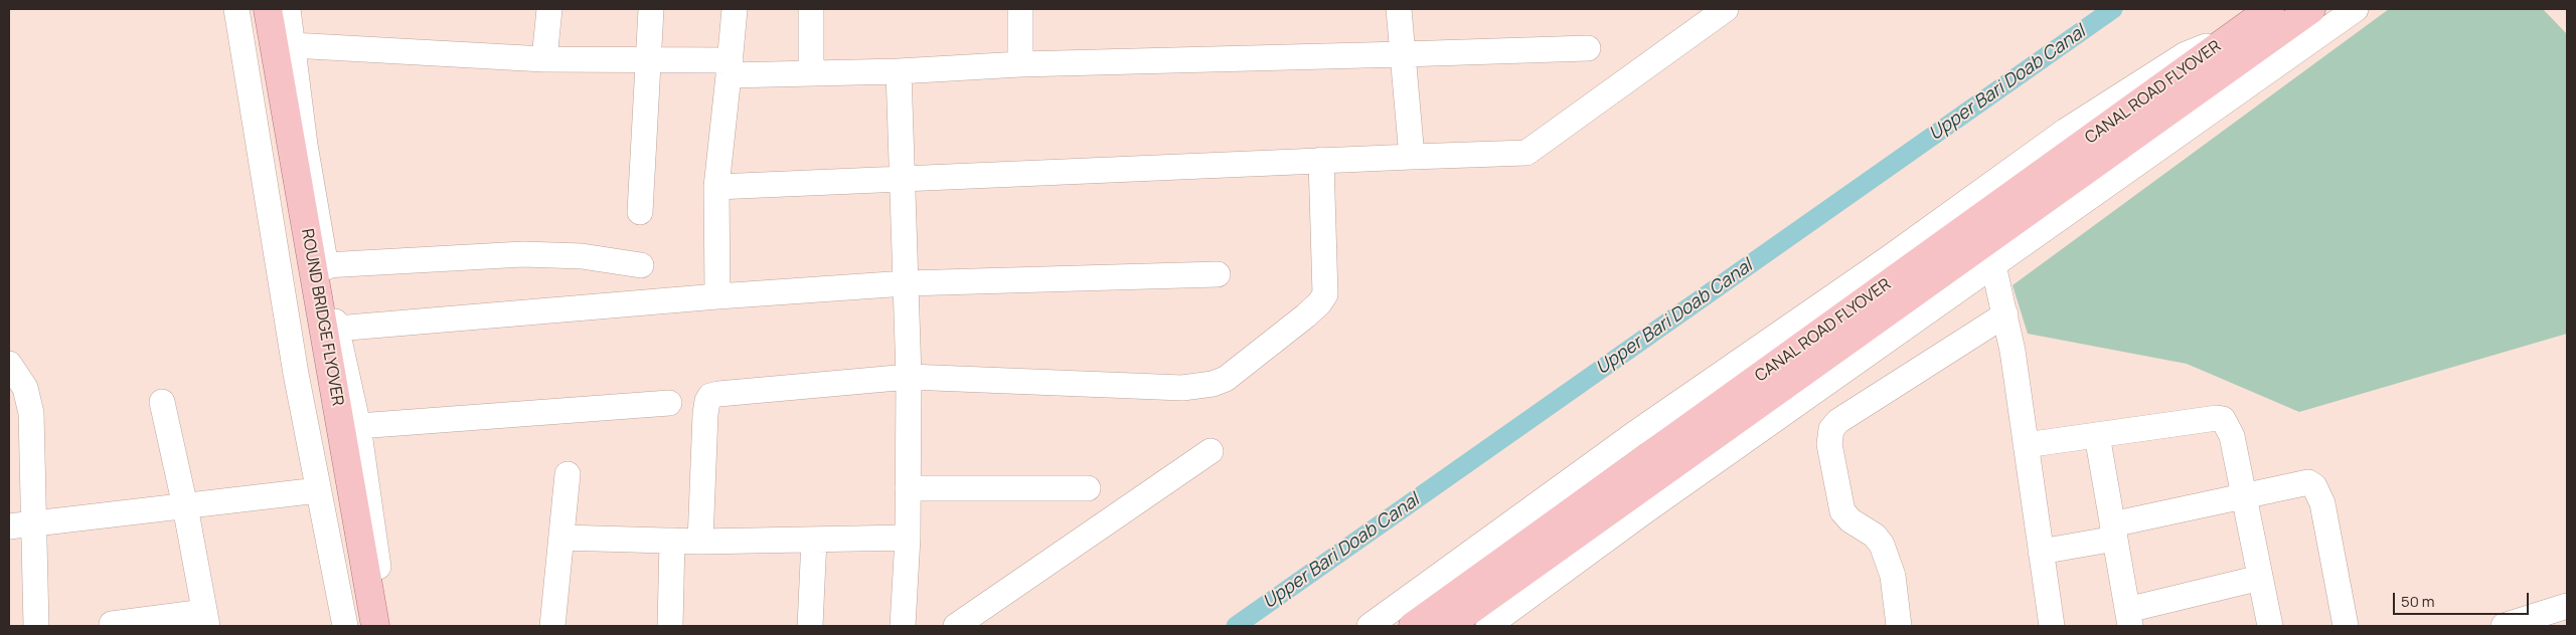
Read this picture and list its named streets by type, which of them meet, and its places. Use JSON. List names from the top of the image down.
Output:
{
  "streets": {
    "main road": ["CANAL ROAD FLYOVER", "ROUND BRIDGE FLYOVER"]
  },
  "water": ["Upper Bari Doab Canal"],
  "scale_bar": "50 m"
}
